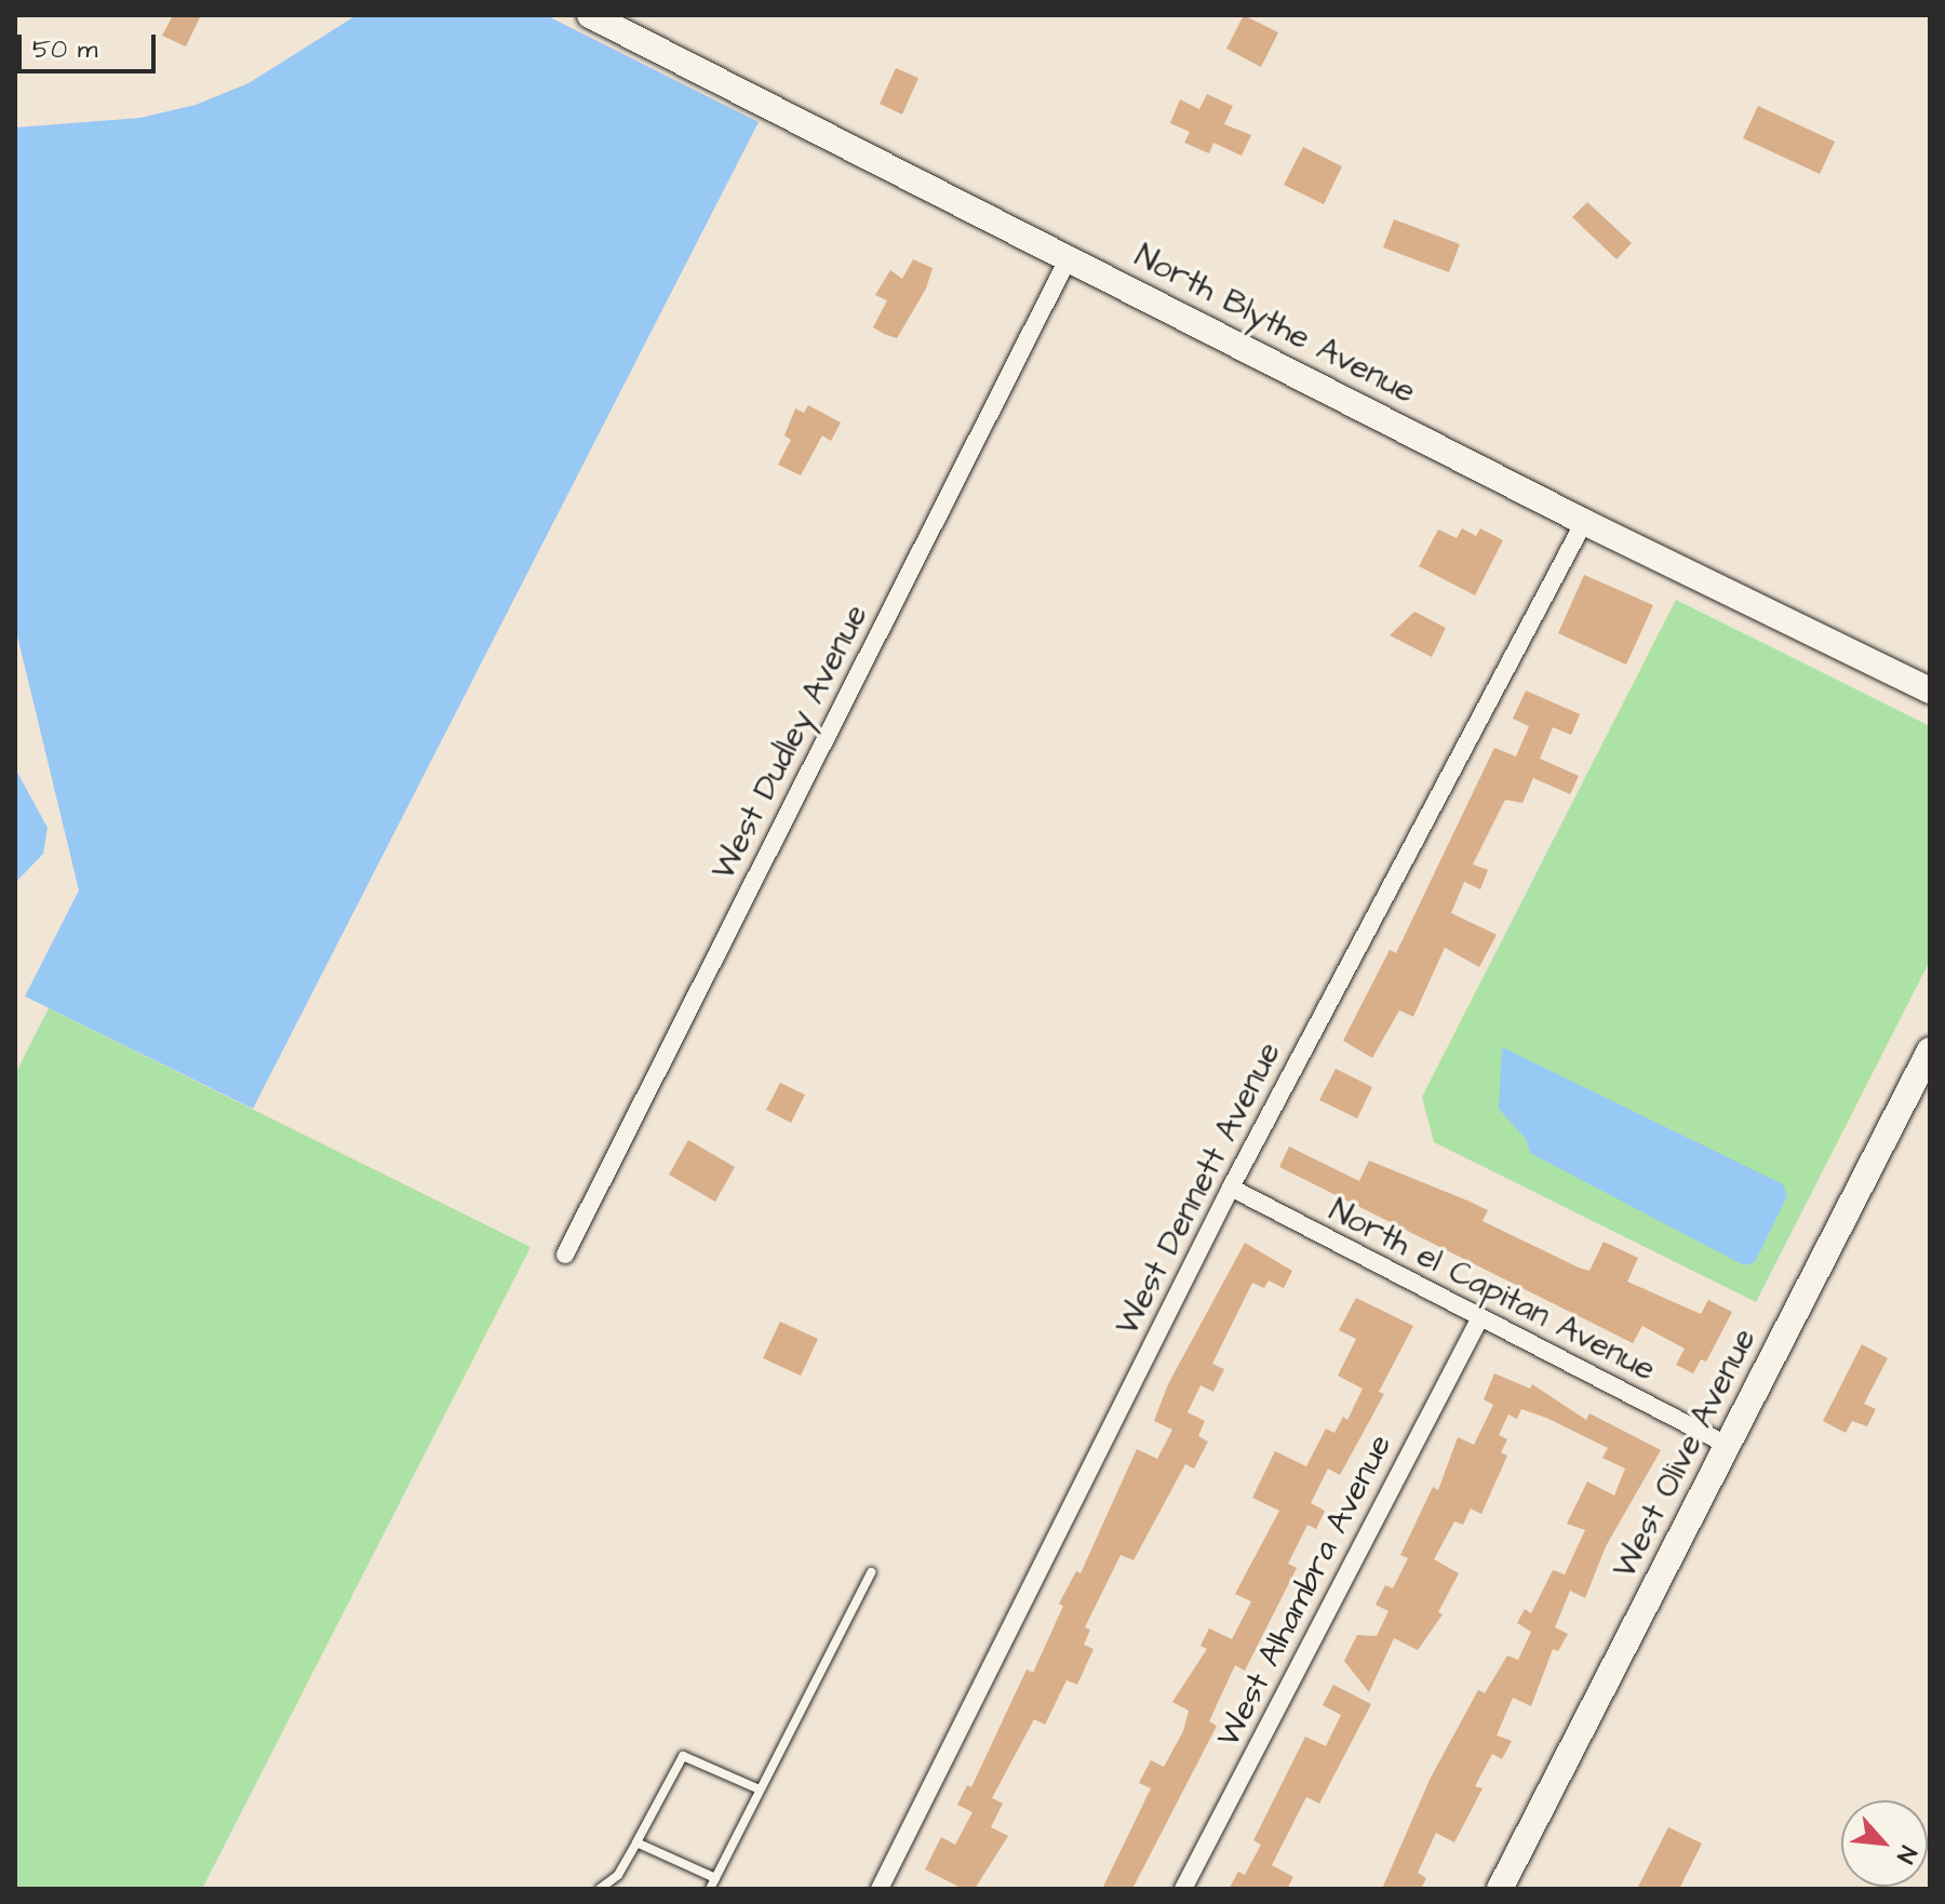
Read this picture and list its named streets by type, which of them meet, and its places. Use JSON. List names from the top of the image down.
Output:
{
  "streets": {
    "street": [
      "North Blythe Avenue",
      "West Dudley Avenue",
      "West Dennett Avenue",
      "North el Capitan Avenue",
      "West Olive Avenue",
      "West Alhambra Avenue"
    ]
  },
  "crossings": [
    ["North Blythe Avenue", "West Dudley Avenue"],
    ["North Blythe Avenue", "West Dennett Avenue"],
    ["West Dennett Avenue", "North el Capitan Avenue"],
    ["North el Capitan Avenue", "West Olive Avenue"],
    ["North el Capitan Avenue", "West Alhambra Avenue"]
  ],
  "scale_bar": "50 m",
  "north": "bottom right"
}
